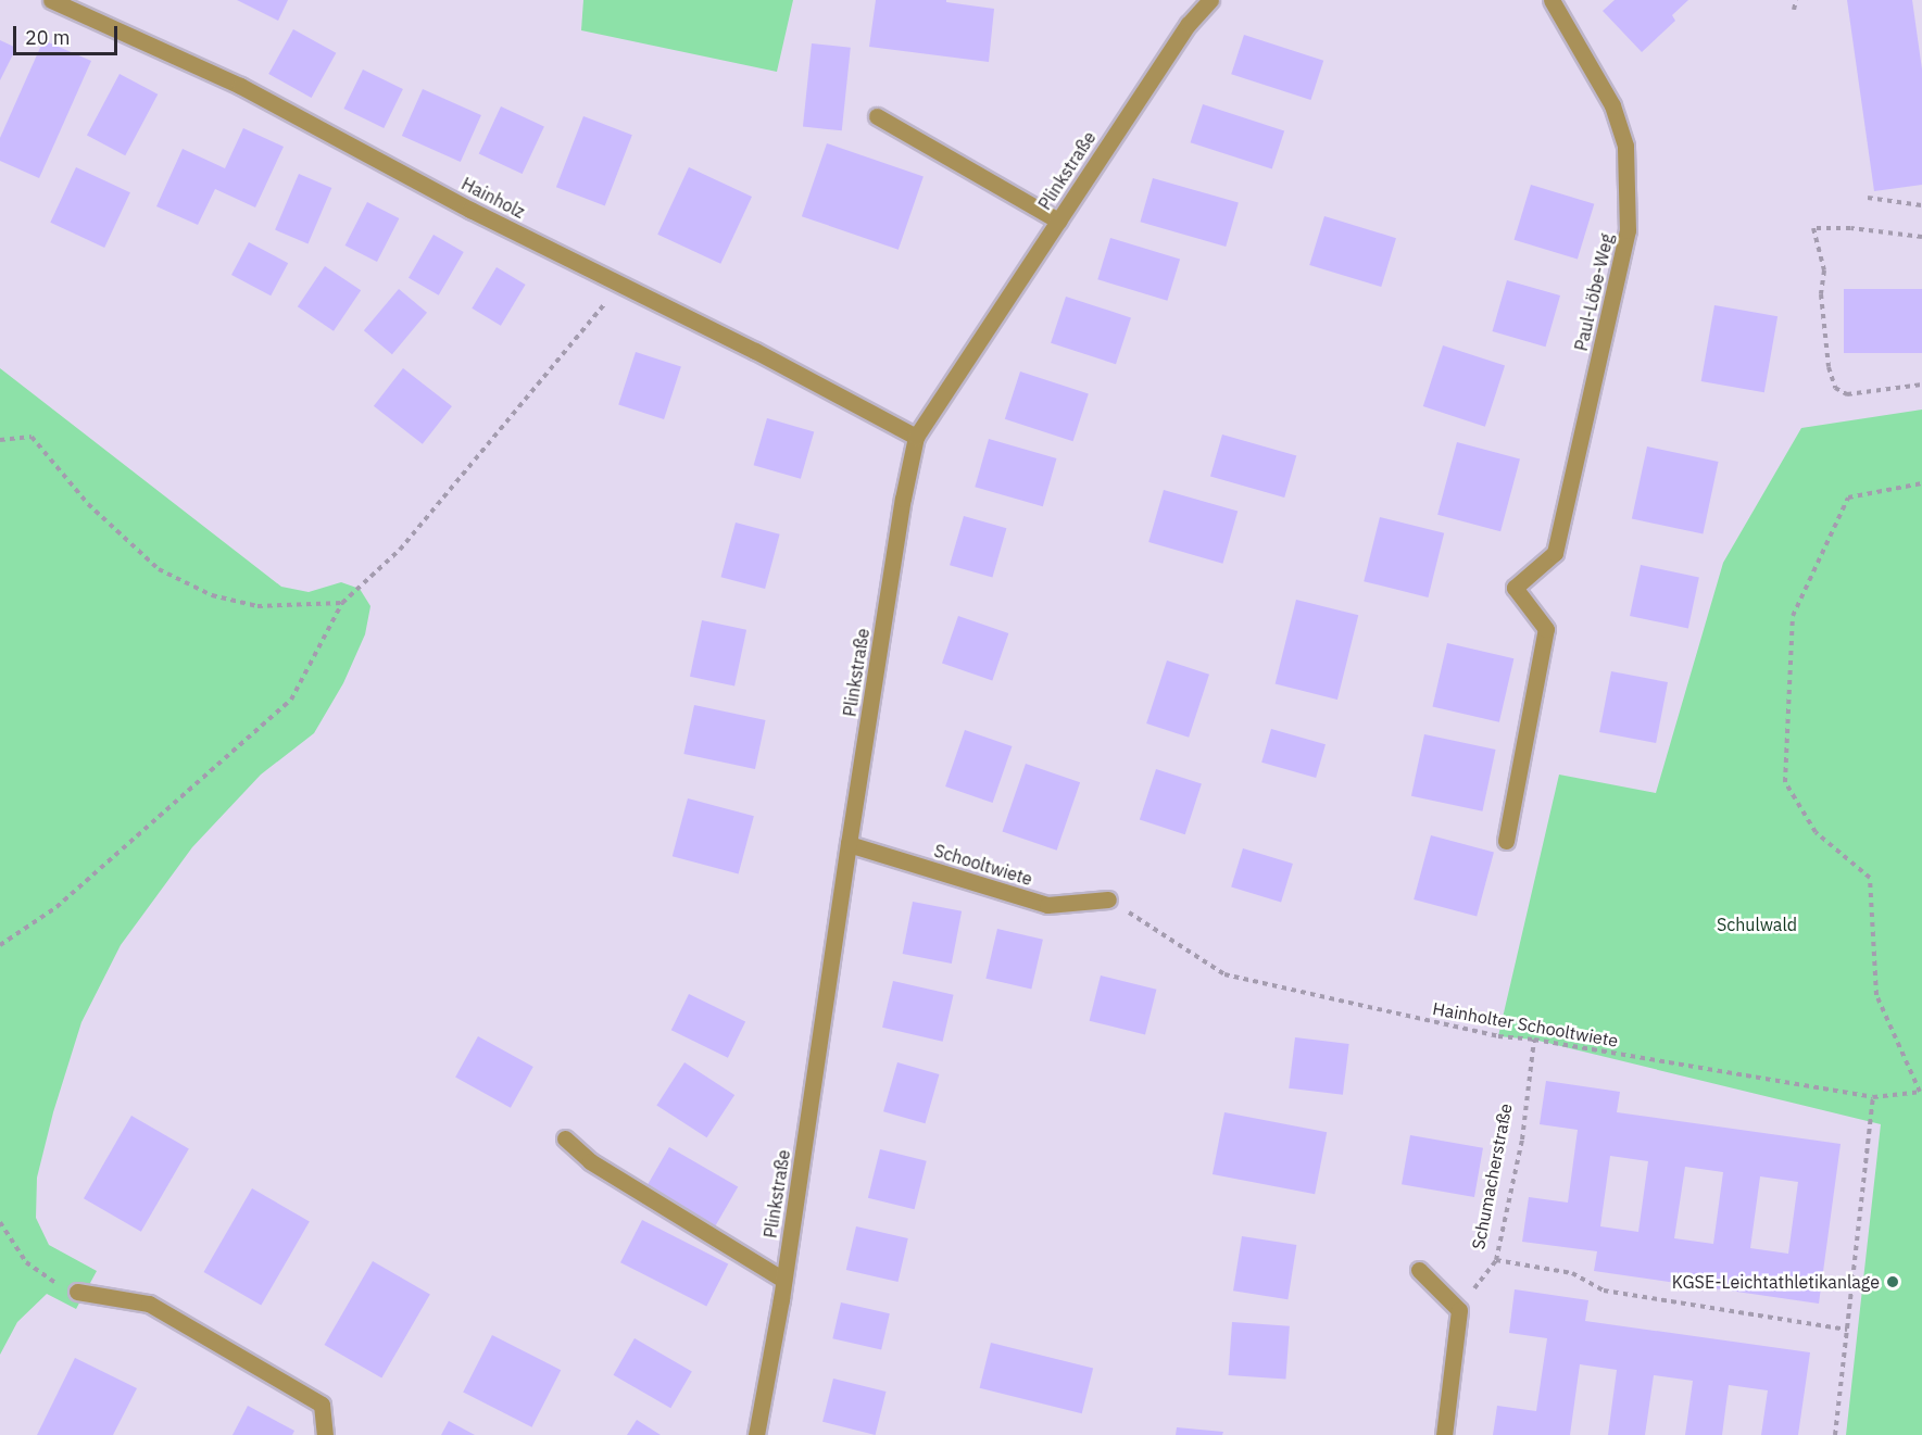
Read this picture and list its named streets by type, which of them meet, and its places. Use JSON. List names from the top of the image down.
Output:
{
  "streets": {
    "street": [
      "Plinkstraße",
      "Hainholz",
      "Paul-Löbe-Weg",
      "Schooltwiete"
    ],
    "path": ["Hainholter Schooltwiete", "Schumacherstraße"]
  },
  "crossings": [
    ["Plinkstraße", "Hainholz"],
    ["Plinkstraße", "Schooltwiete"],
    ["Schooltwiete", "Hainholter Schooltwiete"],
    ["Hainholter Schooltwiete", "Schumacherstraße"]
  ],
  "parks": ["Schulwald"],
  "places": ["KGSE-Leichtathletikanlage"],
  "scale_bar": "20 m"
}
